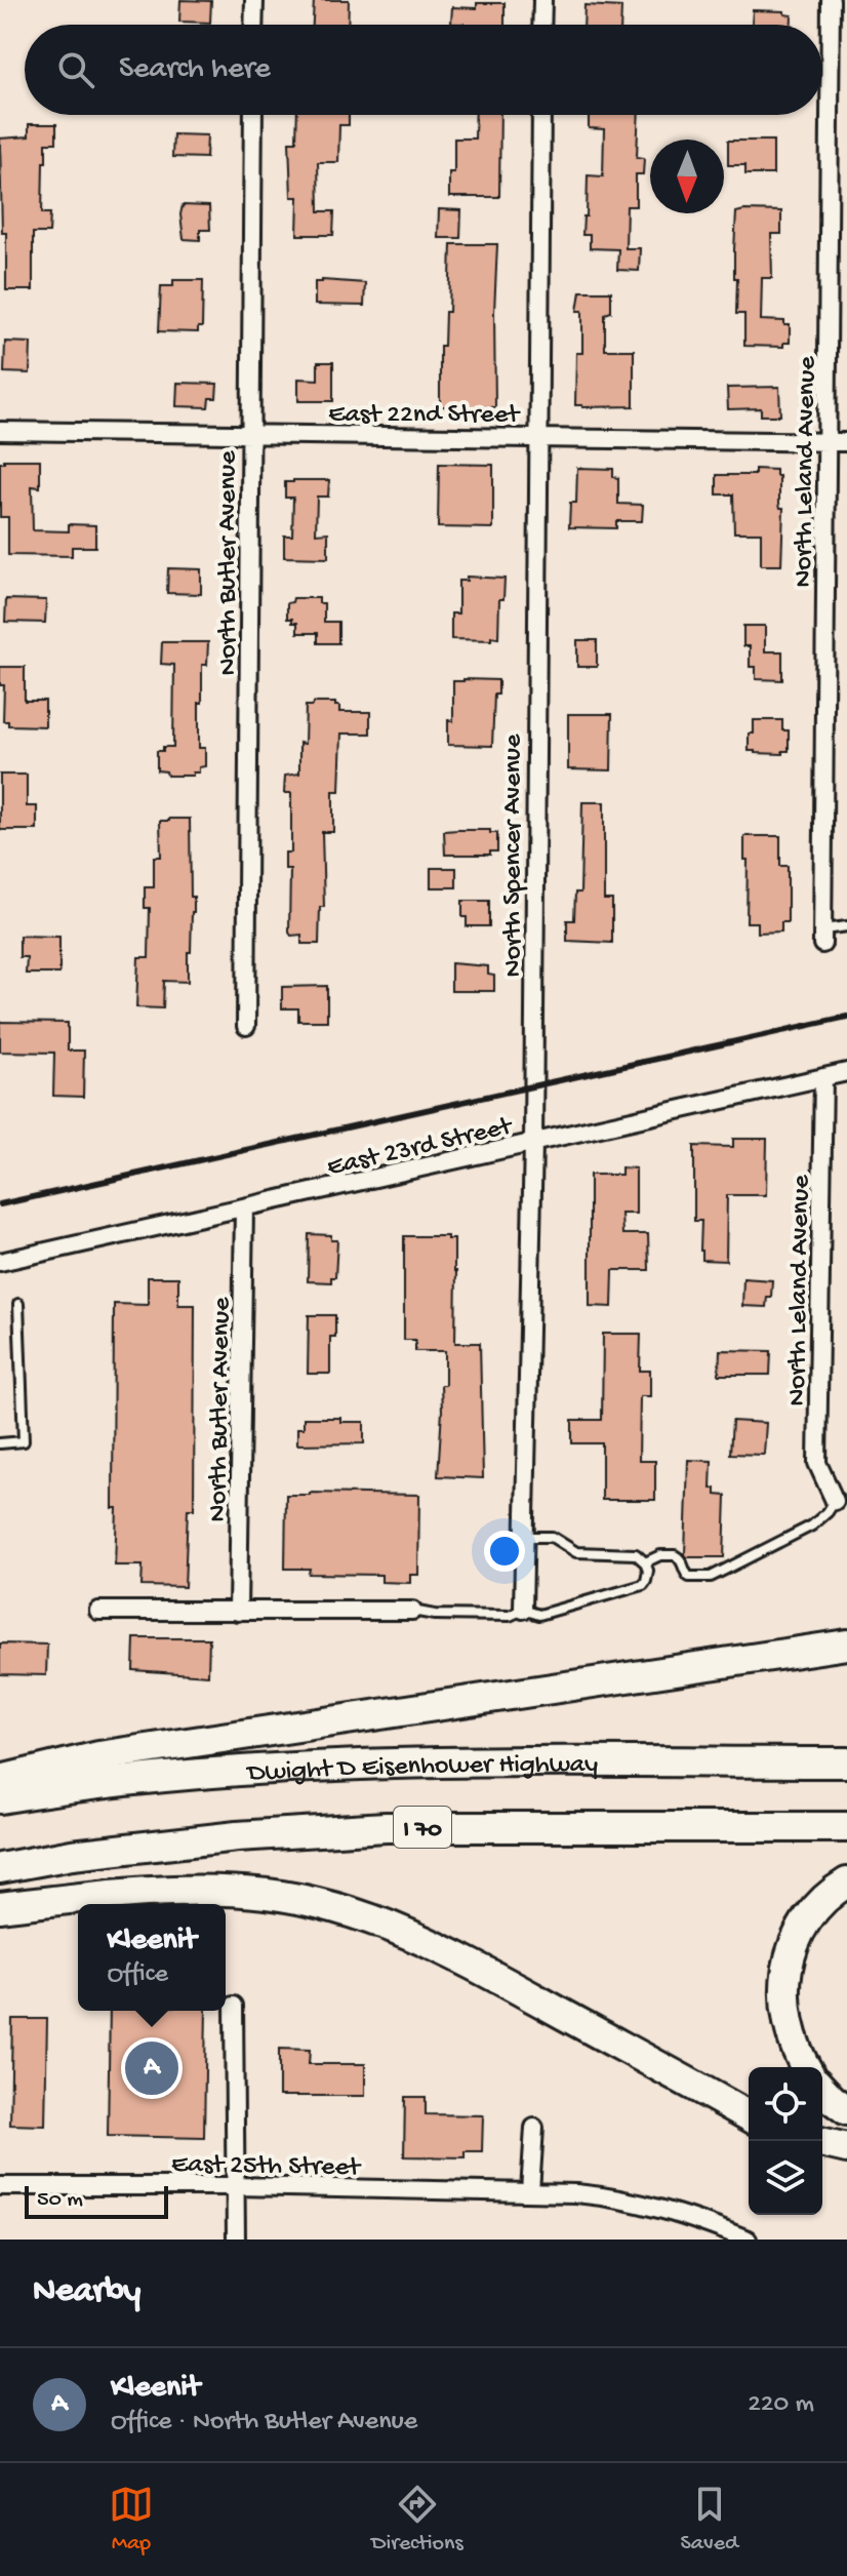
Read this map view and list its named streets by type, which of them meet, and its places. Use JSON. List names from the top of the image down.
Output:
{
  "streets": {
    "highway": ["Dwight D Eisenhower Highway", "I 70"],
    "street": [
      "East 22nd Street",
      "North Leland Avenue",
      "North Butler Avenue",
      "North Spencer Avenue",
      "East 23rd Street",
      "East 25th Street"
    ]
  },
  "crossings": [
    ["East 22nd Street", "North Leland Avenue"],
    ["East 22nd Street", "North Butler Avenue"],
    ["East 22nd Street", "North Spencer Avenue"],
    ["North Leland Avenue", "East 23rd Street"],
    ["North Butler Avenue", "East 23rd Street"],
    ["North Spencer Avenue", "East 23rd Street"]
  ],
  "scale_bar": "50 m",
  "north": "bottom",
  "page": {
    "search": "Search here",
    "popup": ["Kleenit", "Office"],
    "pins": "A",
    "scale": "50 m",
    "heading": "Nearby",
    "list": [
      {
        "mark": "A",
        "name": "Kleenit",
        "note": "Office · North Butler Avenue",
        "value": "220 m"
      }
    ],
    "nav": ["Map", "Directions", "Saved"]
  }
}
